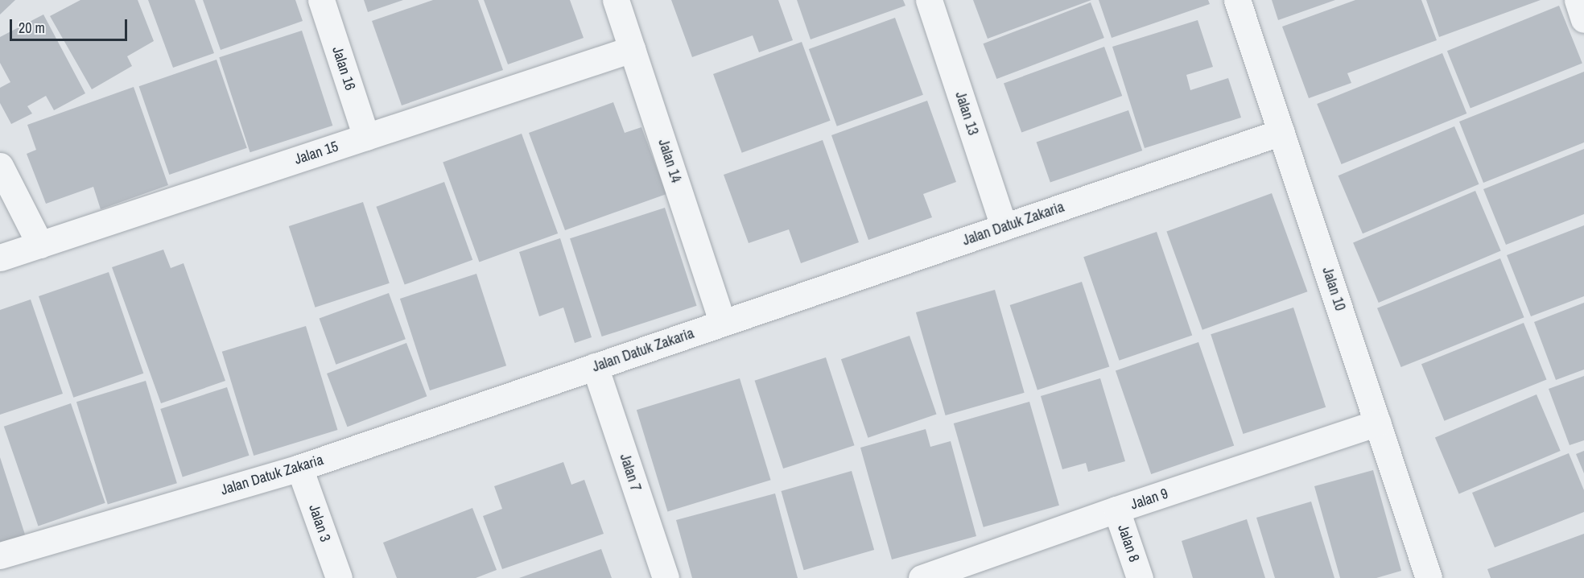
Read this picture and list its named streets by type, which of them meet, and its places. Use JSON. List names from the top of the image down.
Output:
{
  "streets": {
    "street": [
      "Jalan 16",
      "Jalan 13",
      "Jalan 15",
      "Jalan 14",
      "Jalan Datuk Zakaria",
      "Jalan 10",
      "Jalan 7",
      "Jalan 9",
      "Jalan 3",
      "Jalan 8"
    ]
  },
  "crossings": [
    ["Jalan 16", "Jalan 15"],
    ["Jalan 13", "Jalan Datuk Zakaria"],
    ["Jalan 15", "Jalan 14"],
    ["Jalan 14", "Jalan Datuk Zakaria"],
    ["Jalan Datuk Zakaria", "Jalan 10"],
    ["Jalan Datuk Zakaria", "Jalan 7"],
    ["Jalan Datuk Zakaria", "Jalan 3"],
    ["Jalan 10", "Jalan 9"],
    ["Jalan 9", "Jalan 8"]
  ],
  "scale_bar": "20 m"
}
